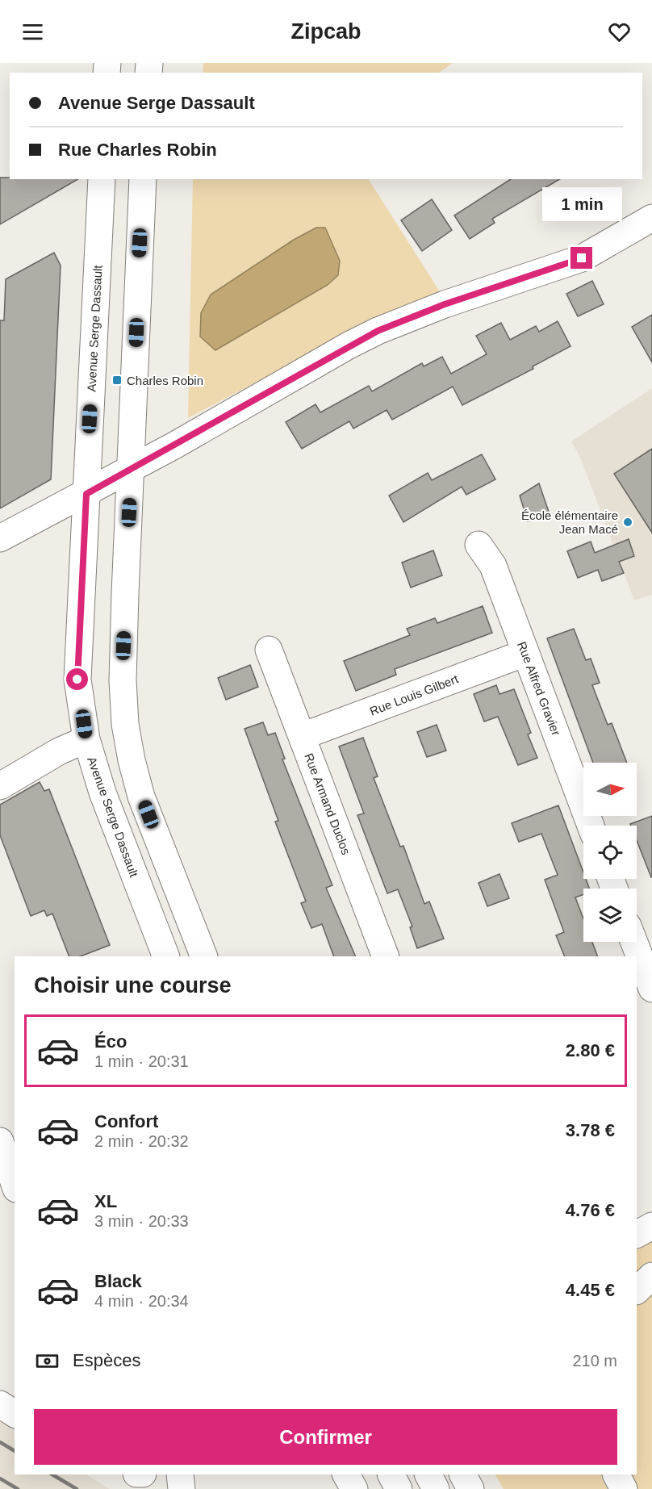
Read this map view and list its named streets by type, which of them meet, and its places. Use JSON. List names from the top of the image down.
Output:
{
  "streets": {
    "street": [
      "Avenue Serge Dassault",
      "Rue Alfred Gravier",
      "Rue Louis Gilbert",
      "Rue Armand Duclos"
    ]
  },
  "crossings": [
    ["Rue Alfred Gravier", "Rue Louis Gilbert"],
    ["Rue Louis Gilbert", "Rue Armand Duclos"]
  ],
  "places": {
    "transit": ["Charles Robin"],
    "other": ["École élémentaire Jean Macé"]
  },
  "north": "right",
  "page": {
    "header": "Zipcab",
    "banner": ["Avenue Serge Dassault", "Rue Charles Robin"],
    "bubble": "1 min",
    "heading": "Choisir une course",
    "list": [
      {
        "name": "Éco",
        "note": "1 min · 20:31",
        "value": "2.80 €"
      },
      {
        "name": "Confort",
        "note": "2 min · 20:32",
        "value": "3.78 €"
      },
      {
        "name": "XL",
        "note": "3 min · 20:33",
        "value": "4.76 €"
      },
      {
        "name": "Black",
        "note": "4 min · 20:34",
        "value": "4.45 €"
      }
    ],
    "pay": ["Espèces", "210 m"],
    "buttons": "Confirmer"
  }
}
